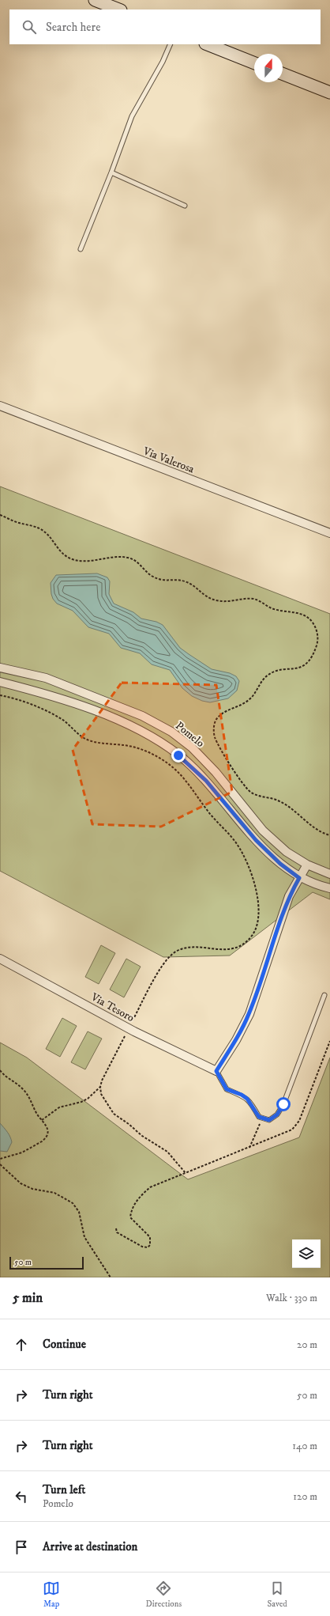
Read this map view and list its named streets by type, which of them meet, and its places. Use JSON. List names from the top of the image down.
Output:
{
  "streets": {
    "street": ["Via Valerosa", "Pomelo", "Via Tesoro"]
  },
  "scale_bar": "50 m",
  "north": "top",
  "page": {
    "search": "Search here",
    "scale": "50 m",
    "heading": ["5 min", "Walk · 330 m"],
    "list": [
      ["Continue", "20 m"],
      ["Turn right", "50 m"],
      ["Turn right", "140 m"],
      ["Turn left", "Pomelo", "120 m"],
      "Arrive at destination"
    ],
    "nav": ["Map", "Directions", "Saved"]
  }
}
